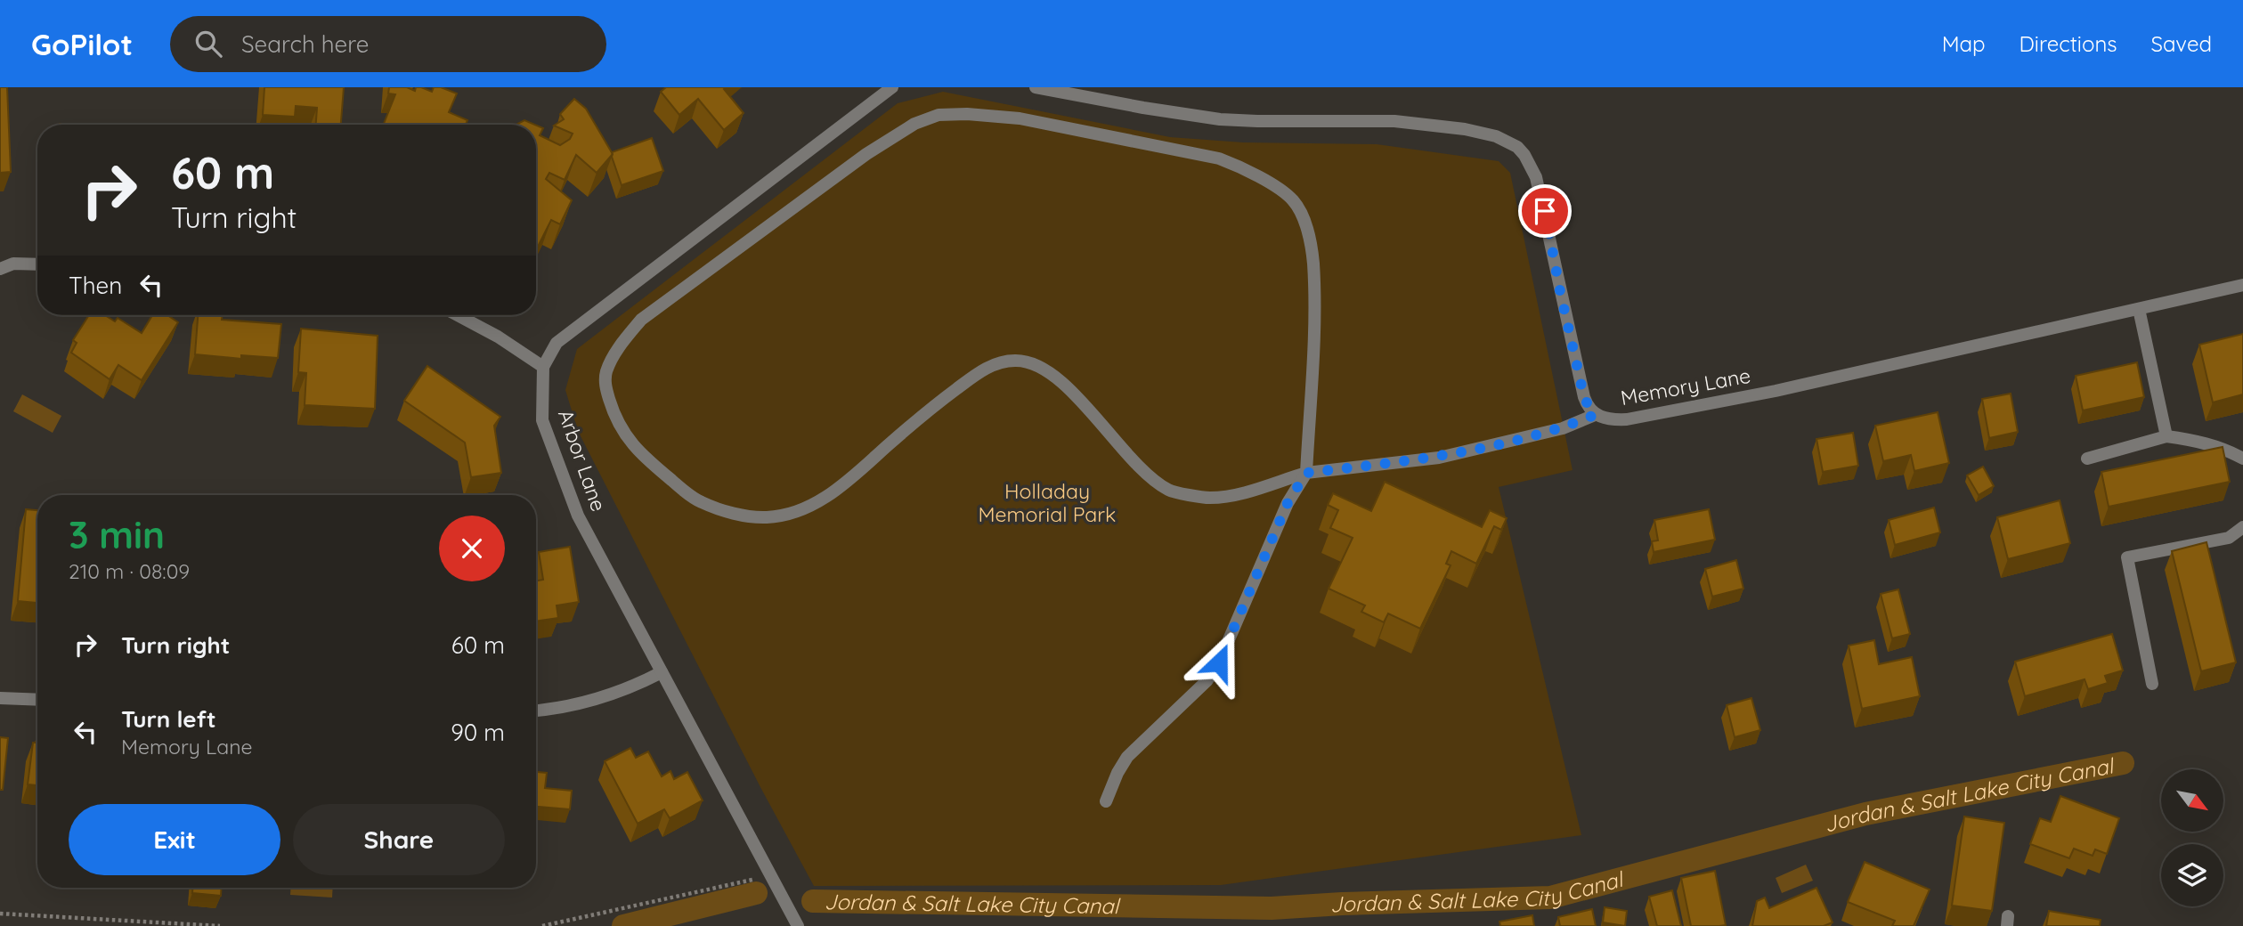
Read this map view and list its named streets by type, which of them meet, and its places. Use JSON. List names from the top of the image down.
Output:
{
  "streets": {
    "street": ["Memory Lane", "Arbor Lane"]
  },
  "water": ["Jordan & Salt Lake City Canal"],
  "parks": ["Holladay Memorial Park"],
  "north": "bottom right",
  "page": {
    "header": "GoPilot",
    "search": "Search here",
    "nav": ["Map", "Directions", "Saved"],
    "turn": ["60 m", "Turn right"],
    "then": "Then",
    "heading": ["3 min", "210 m · 08:09"],
    "list": [
      {
        "name": "Turn right",
        "value": "60 m"
      },
      {
        "name": "Turn left",
        "note": "Memory Lane",
        "value": "90 m"
      }
    ],
    "buttons": ["Exit", "Share"]
  }
}
